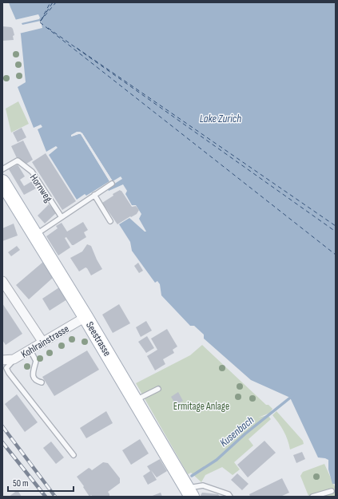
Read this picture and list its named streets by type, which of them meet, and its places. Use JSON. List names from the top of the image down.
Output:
{
  "streets": {
    "main road": ["Seestrasse"],
    "street": ["Kohlrainstrasse"],
    "lane": ["Hornweg"]
  },
  "crossings": [
    ["Seestrasse", "Kohlrainstrasse"]
  ],
  "water": ["Lake Zurich", "Kusenbach"],
  "parks": ["Ermitage Anlage"],
  "scale_bar": "50 m"
}
